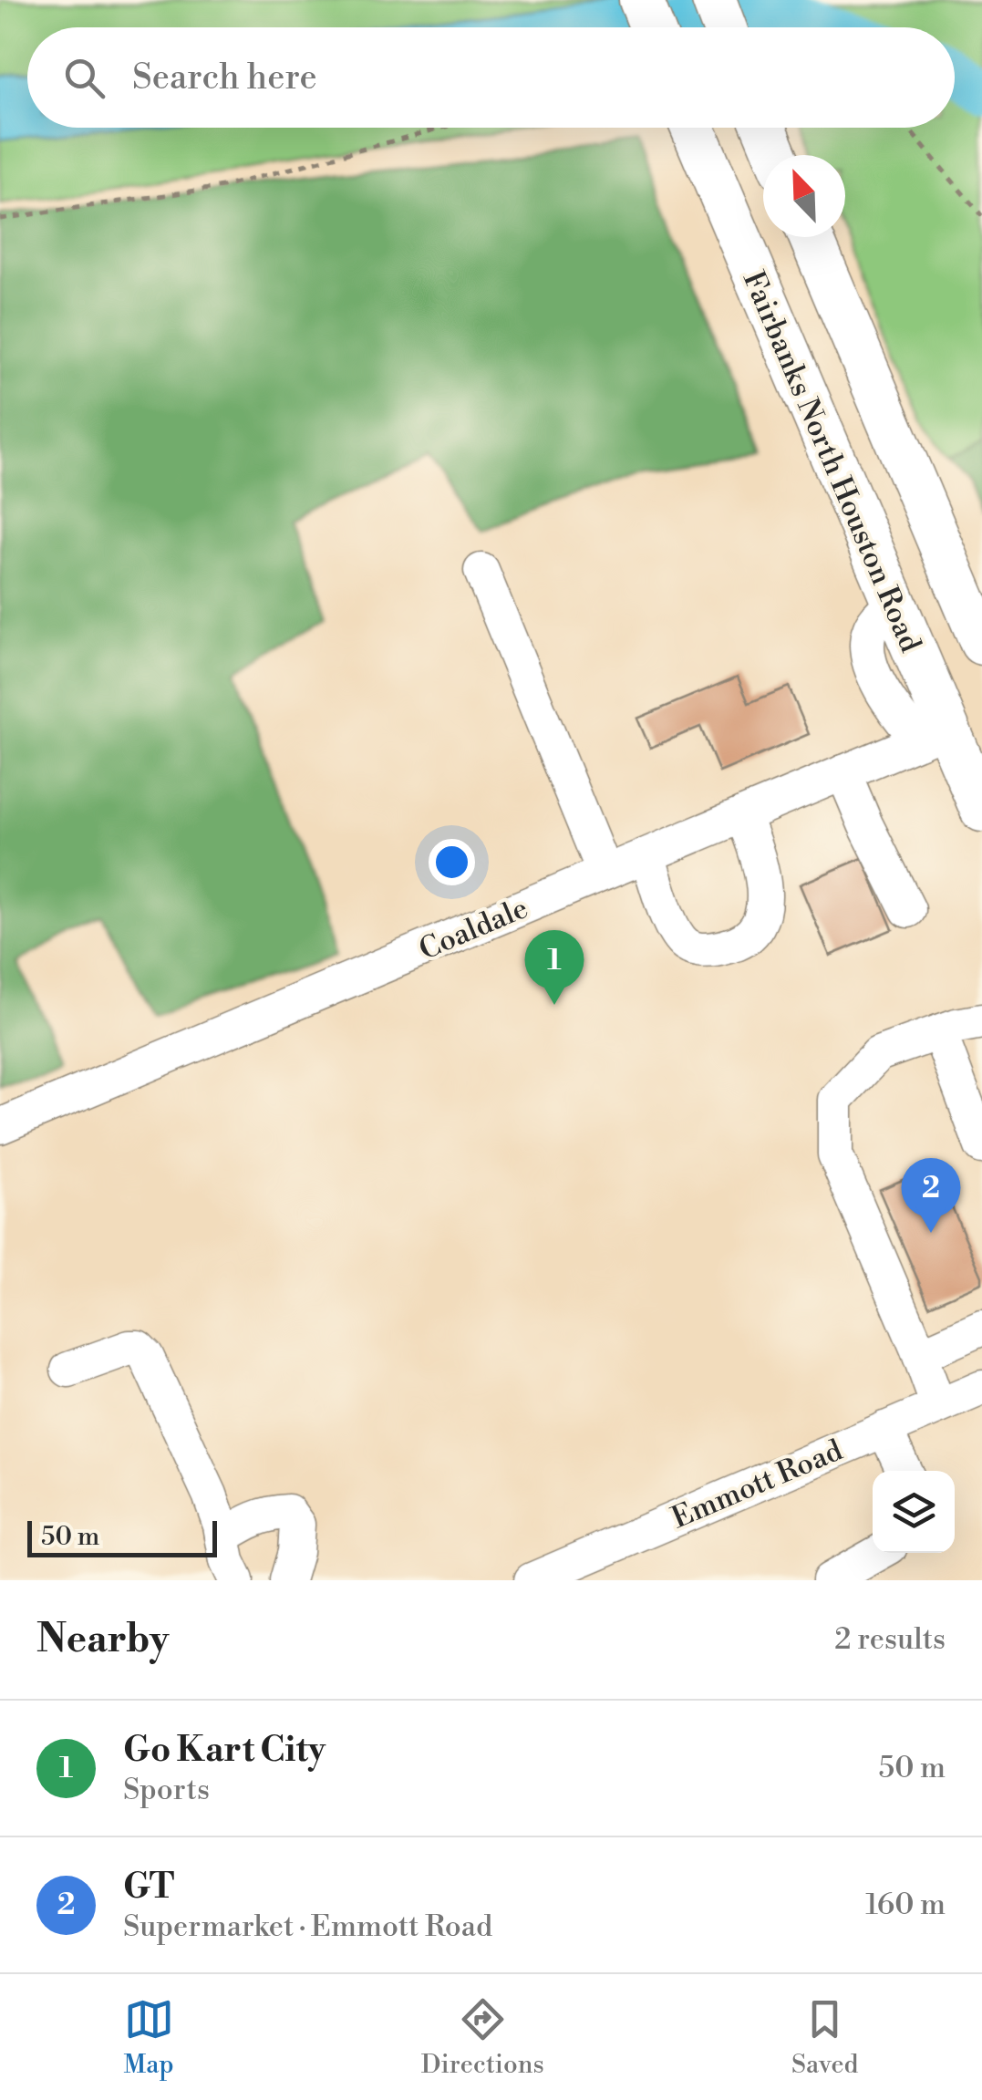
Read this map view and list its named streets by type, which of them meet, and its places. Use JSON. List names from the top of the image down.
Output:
{
  "streets": {
    "main road": ["Fairbanks North Houston Road"],
    "street": ["Coaldale", "Emmott Road"]
  },
  "crossings": [
    ["Fairbanks North Houston Road", "Coaldale"]
  ],
  "scale_bar": "50 m",
  "north": "top left",
  "page": {
    "search": "Search here",
    "pins": ["1", "2"],
    "scale": "50 m",
    "heading": ["Nearby", "2 results"],
    "list": [
      {
        "mark": "1",
        "name": "Go Kart City",
        "note": "Sports",
        "value": "50 m"
      },
      {
        "mark": "2",
        "name": "GT",
        "note": "Supermarket · Emmott Road",
        "value": "160 m"
      }
    ],
    "nav": ["Map", "Directions", "Saved"]
  }
}
